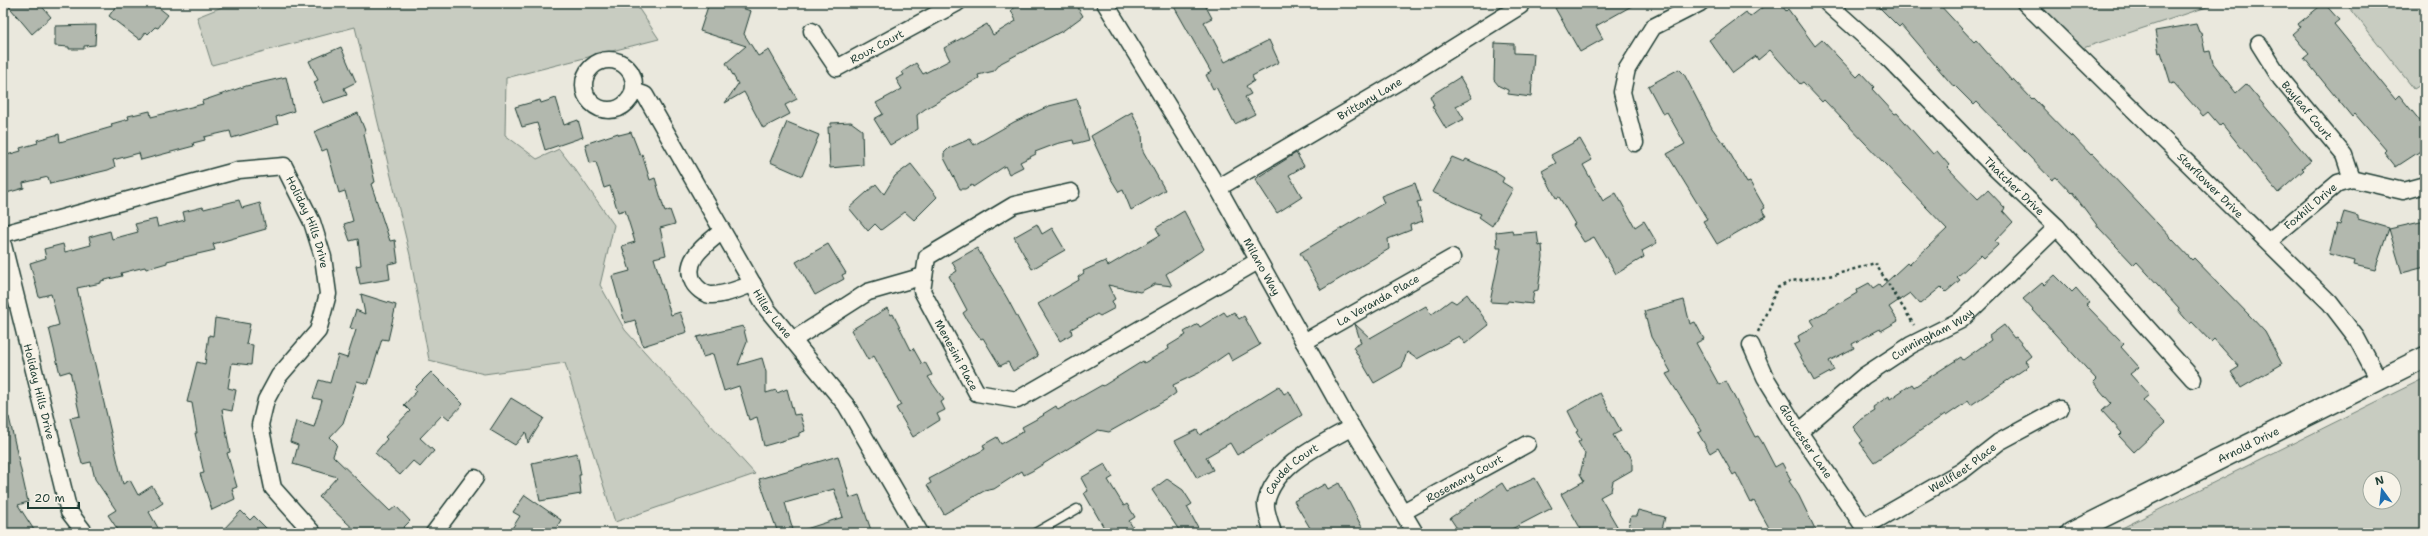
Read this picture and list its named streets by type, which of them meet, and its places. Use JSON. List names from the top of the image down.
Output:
{
  "streets": {
    "street": [
      "Roux Court",
      "Brittany Lane",
      "Bayleaf Court",
      "Starflower Drive",
      "Thatcher Drive",
      "Foxhill Drive",
      "Holiday Hills Drive",
      "Milano Way",
      "La Veranda Place",
      "Hiller Lane",
      "Cunningham Way",
      "Menesini Place",
      "Gloucester Lane",
      "Arnold Drive",
      "Wellfleet Place",
      "Caudel Court",
      "Rosemary Court"
    ]
  },
  "crossings": [
    ["Brittany Lane", "Milano Way"],
    ["Bayleaf Court", "Foxhill Drive"],
    ["Starflower Drive", "Foxhill Drive"],
    ["Starflower Drive", "Arnold Drive"],
    ["Thatcher Drive", "Cunningham Way"],
    ["Milano Way", "La Veranda Place"],
    ["Milano Way", "Menesini Place"],
    ["Milano Way", "Caudel Court"],
    ["Milano Way", "Rosemary Court"],
    ["Cunningham Way", "Gloucester Lane"],
    ["Gloucester Lane", "Wellfleet Place"]
  ],
  "scale_bar": "20 m",
  "north": "top"
}
